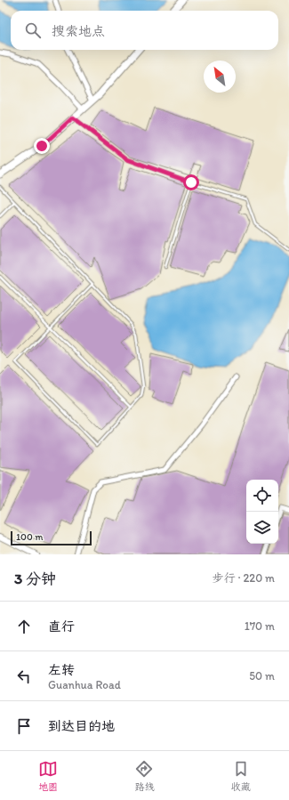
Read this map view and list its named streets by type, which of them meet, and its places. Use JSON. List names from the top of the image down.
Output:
{
  "scale_bar": "100 m",
  "north": "top left",
  "page": {
    "search": "搜索地点",
    "scale": "100 m",
    "heading": ["3 分钟", "步行 · 220 m"],
    "list": [
      ["直行", "170 m"],
      ["左转", "Guanhua Road", "50 m"],
      "到达目的地"
    ],
    "nav": ["地图", "路线", "收藏"]
  }
}
